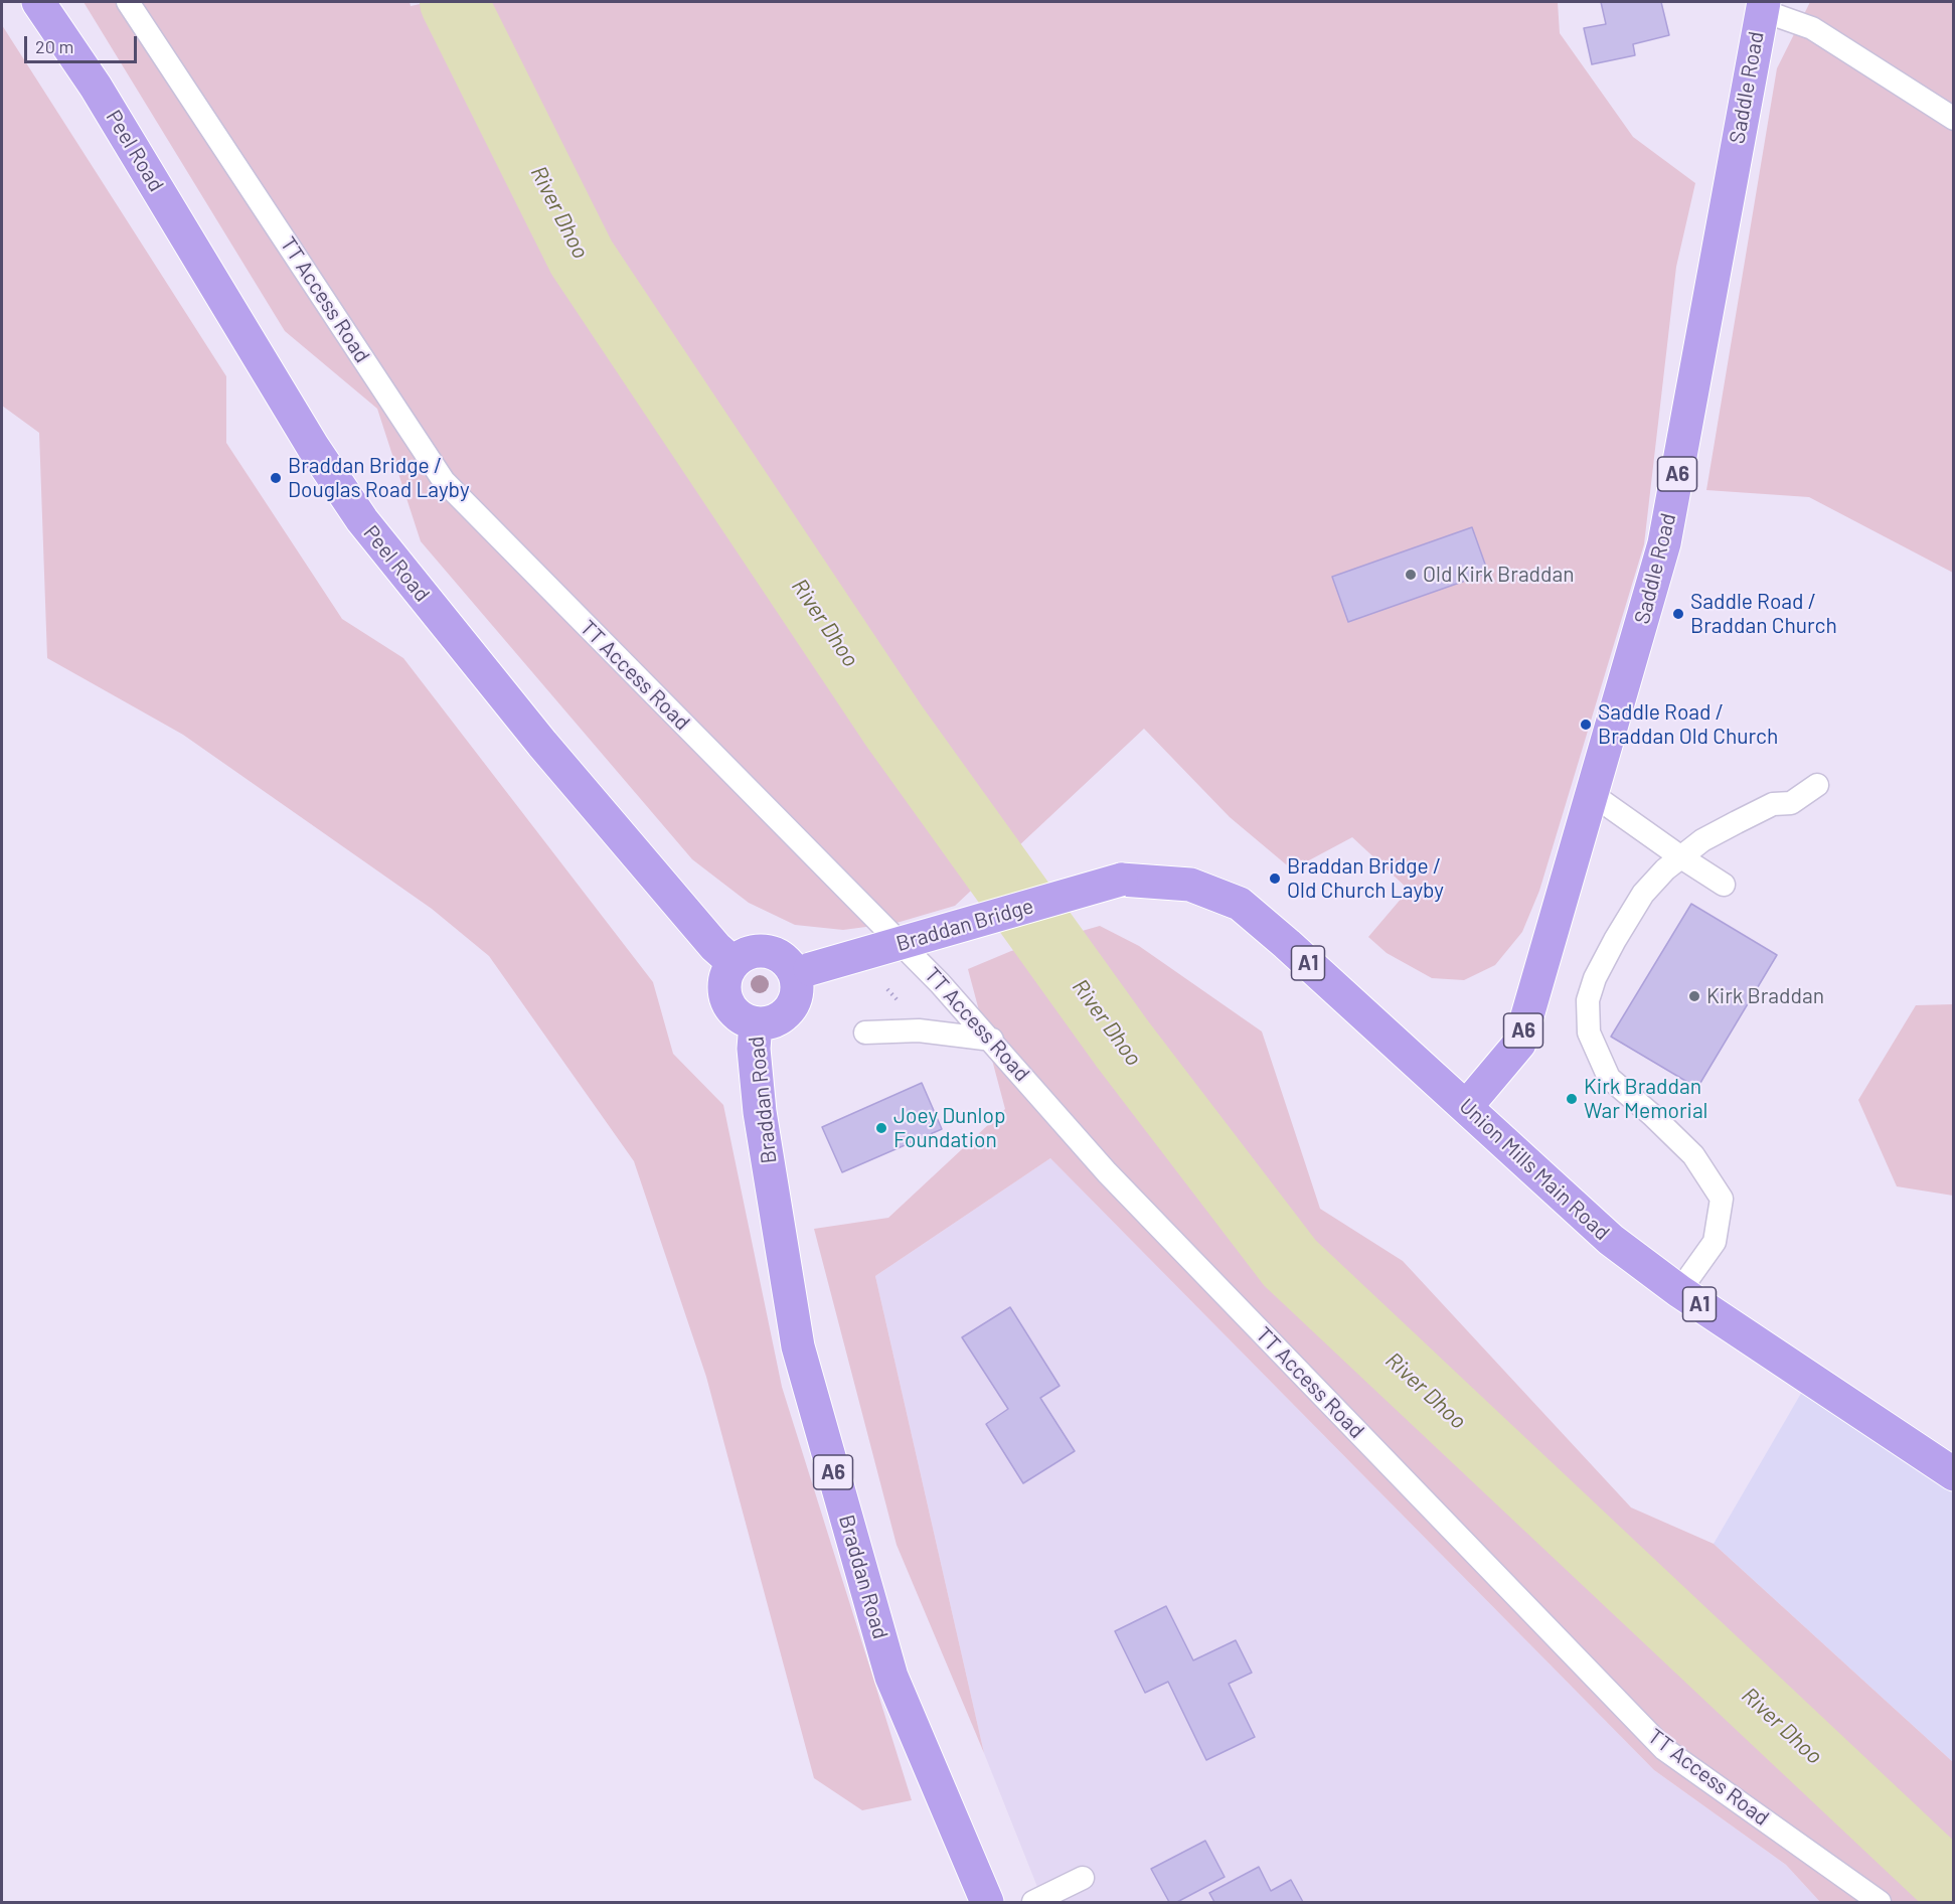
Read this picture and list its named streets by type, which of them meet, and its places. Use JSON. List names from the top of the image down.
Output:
{
  "streets": {
    "highway": [
      "Saddle Road",
      "Peel Road",
      "A6",
      "Braddan Bridge",
      "A1",
      "Braddan Road",
      "Union Mills Main Road"
    ],
    "lane": ["TT Access Road"]
  },
  "crossings": [
    ["Saddle Road", "Union Mills Main Road"],
    ["Peel Road", "Braddan Bridge"],
    ["Peel Road", "Braddan Road"],
    ["Braddan Bridge", "Braddan Road"],
    ["Braddan Bridge", "Union Mills Main Road"]
  ],
  "water": ["River Dhoo"],
  "places": [
    "Braddan Bridge / Douglas Road Layby",
    "Old Kirk Braddan",
    "Saddle Road / Braddan Church",
    "Saddle Road / Braddan Old Church",
    "Braddan Bridge / Old Church Layby",
    "Kirk Braddan",
    "Kirk Braddan War Memorial",
    "Joey Dunlop Foundation"
  ],
  "scale_bar": "20 m"
}
